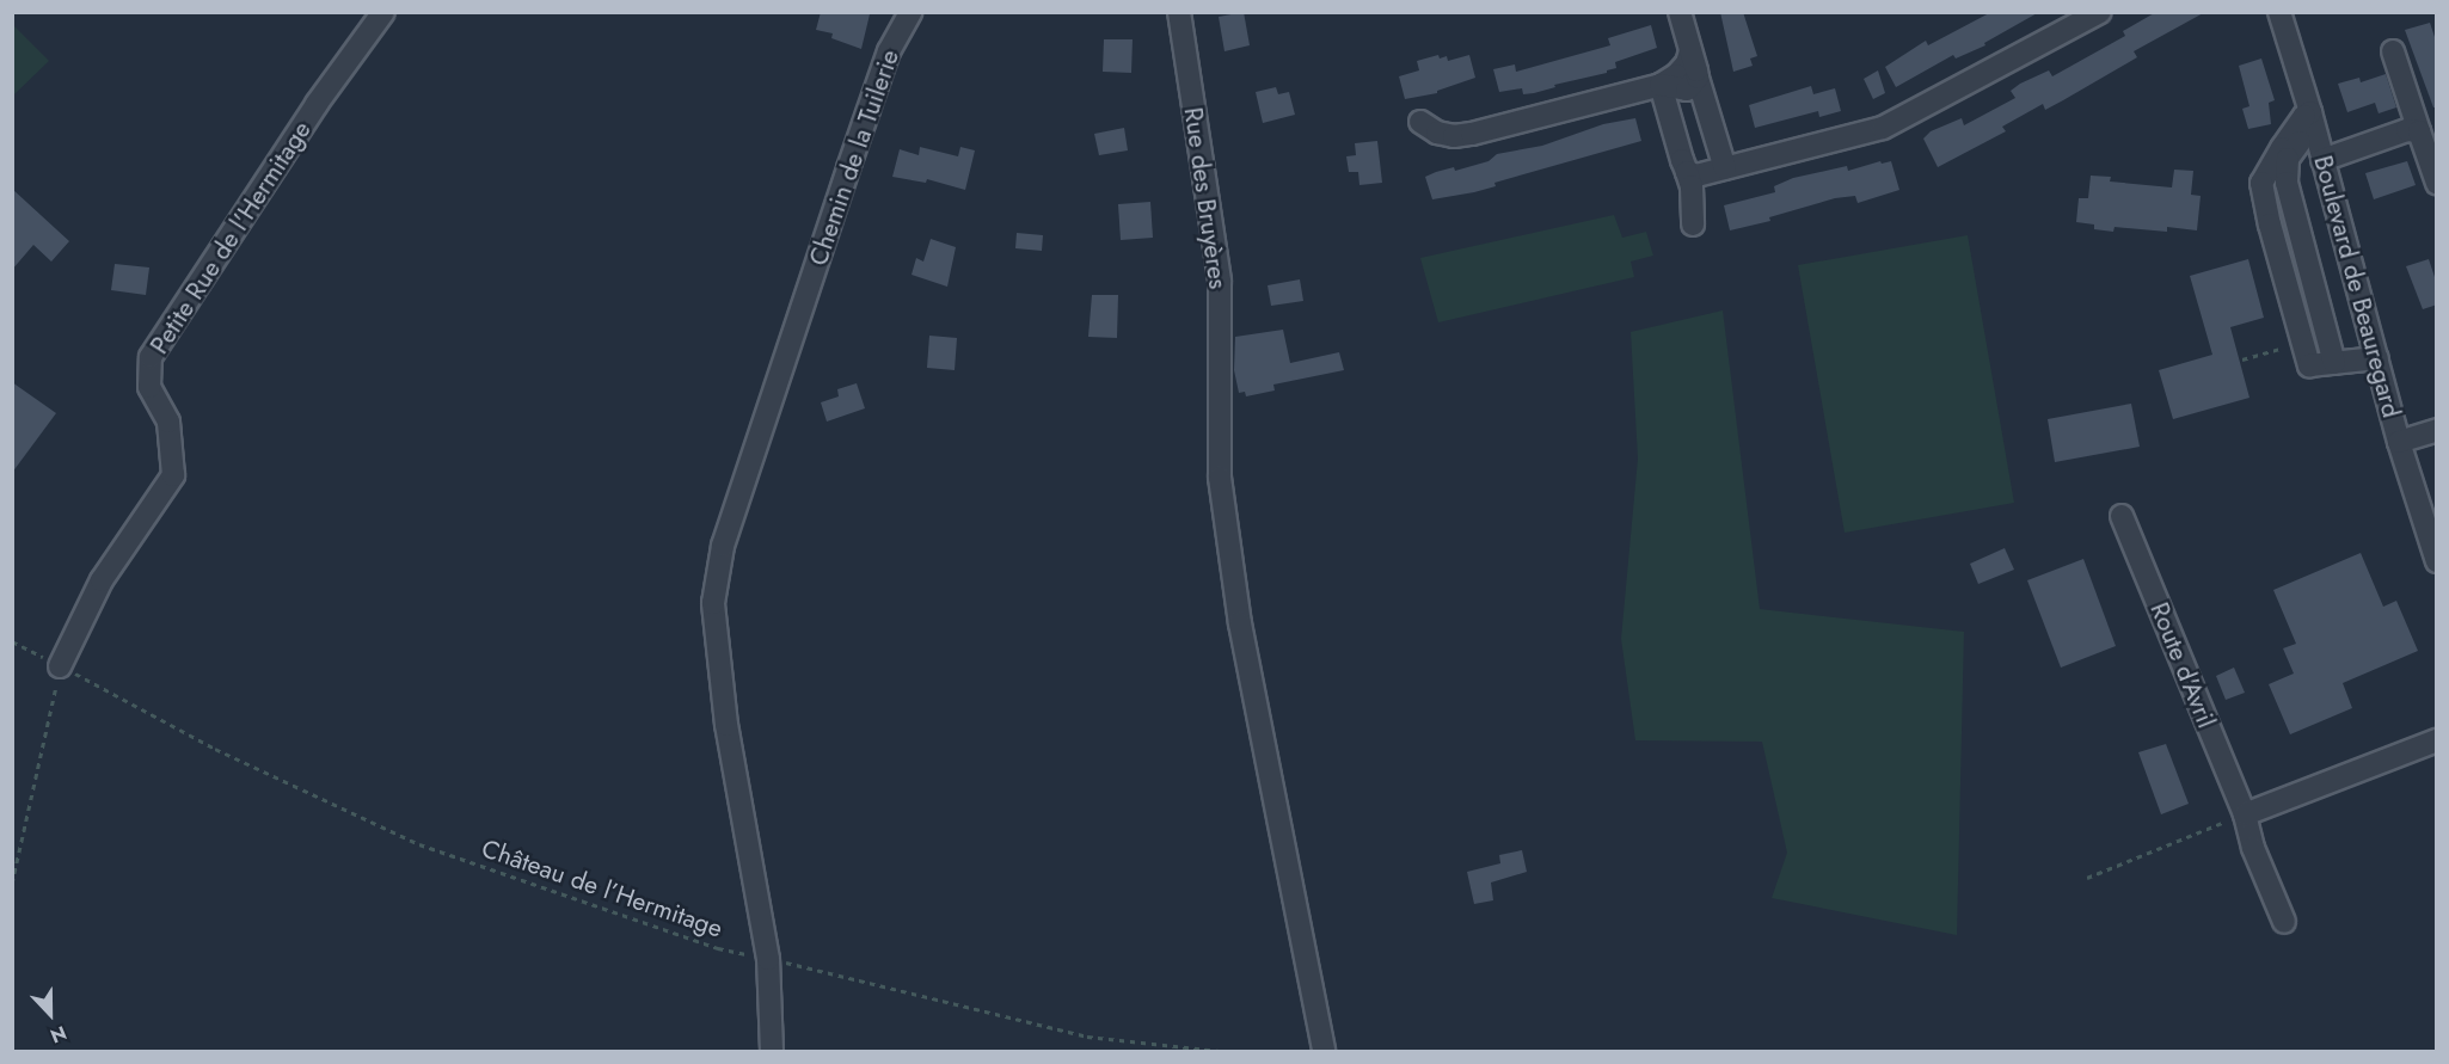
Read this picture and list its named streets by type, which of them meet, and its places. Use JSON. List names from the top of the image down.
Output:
{
  "streets": {
    "street": [
      "Chemin de la Tuilerie",
      "Rue des Bruyères",
      "Petite Rue de l'Hermitage",
      "Boulevard de Beauregard",
      "Route d'Avril"
    ],
    "path": ["Château de l’Hermitage"]
  },
  "crossings": [
    ["Chemin de la Tuilerie", "Château de l’Hermitage"],
    ["Petite Rue de l'Hermitage", "Château de l’Hermitage"]
  ],
  "north": "bottom"
}
